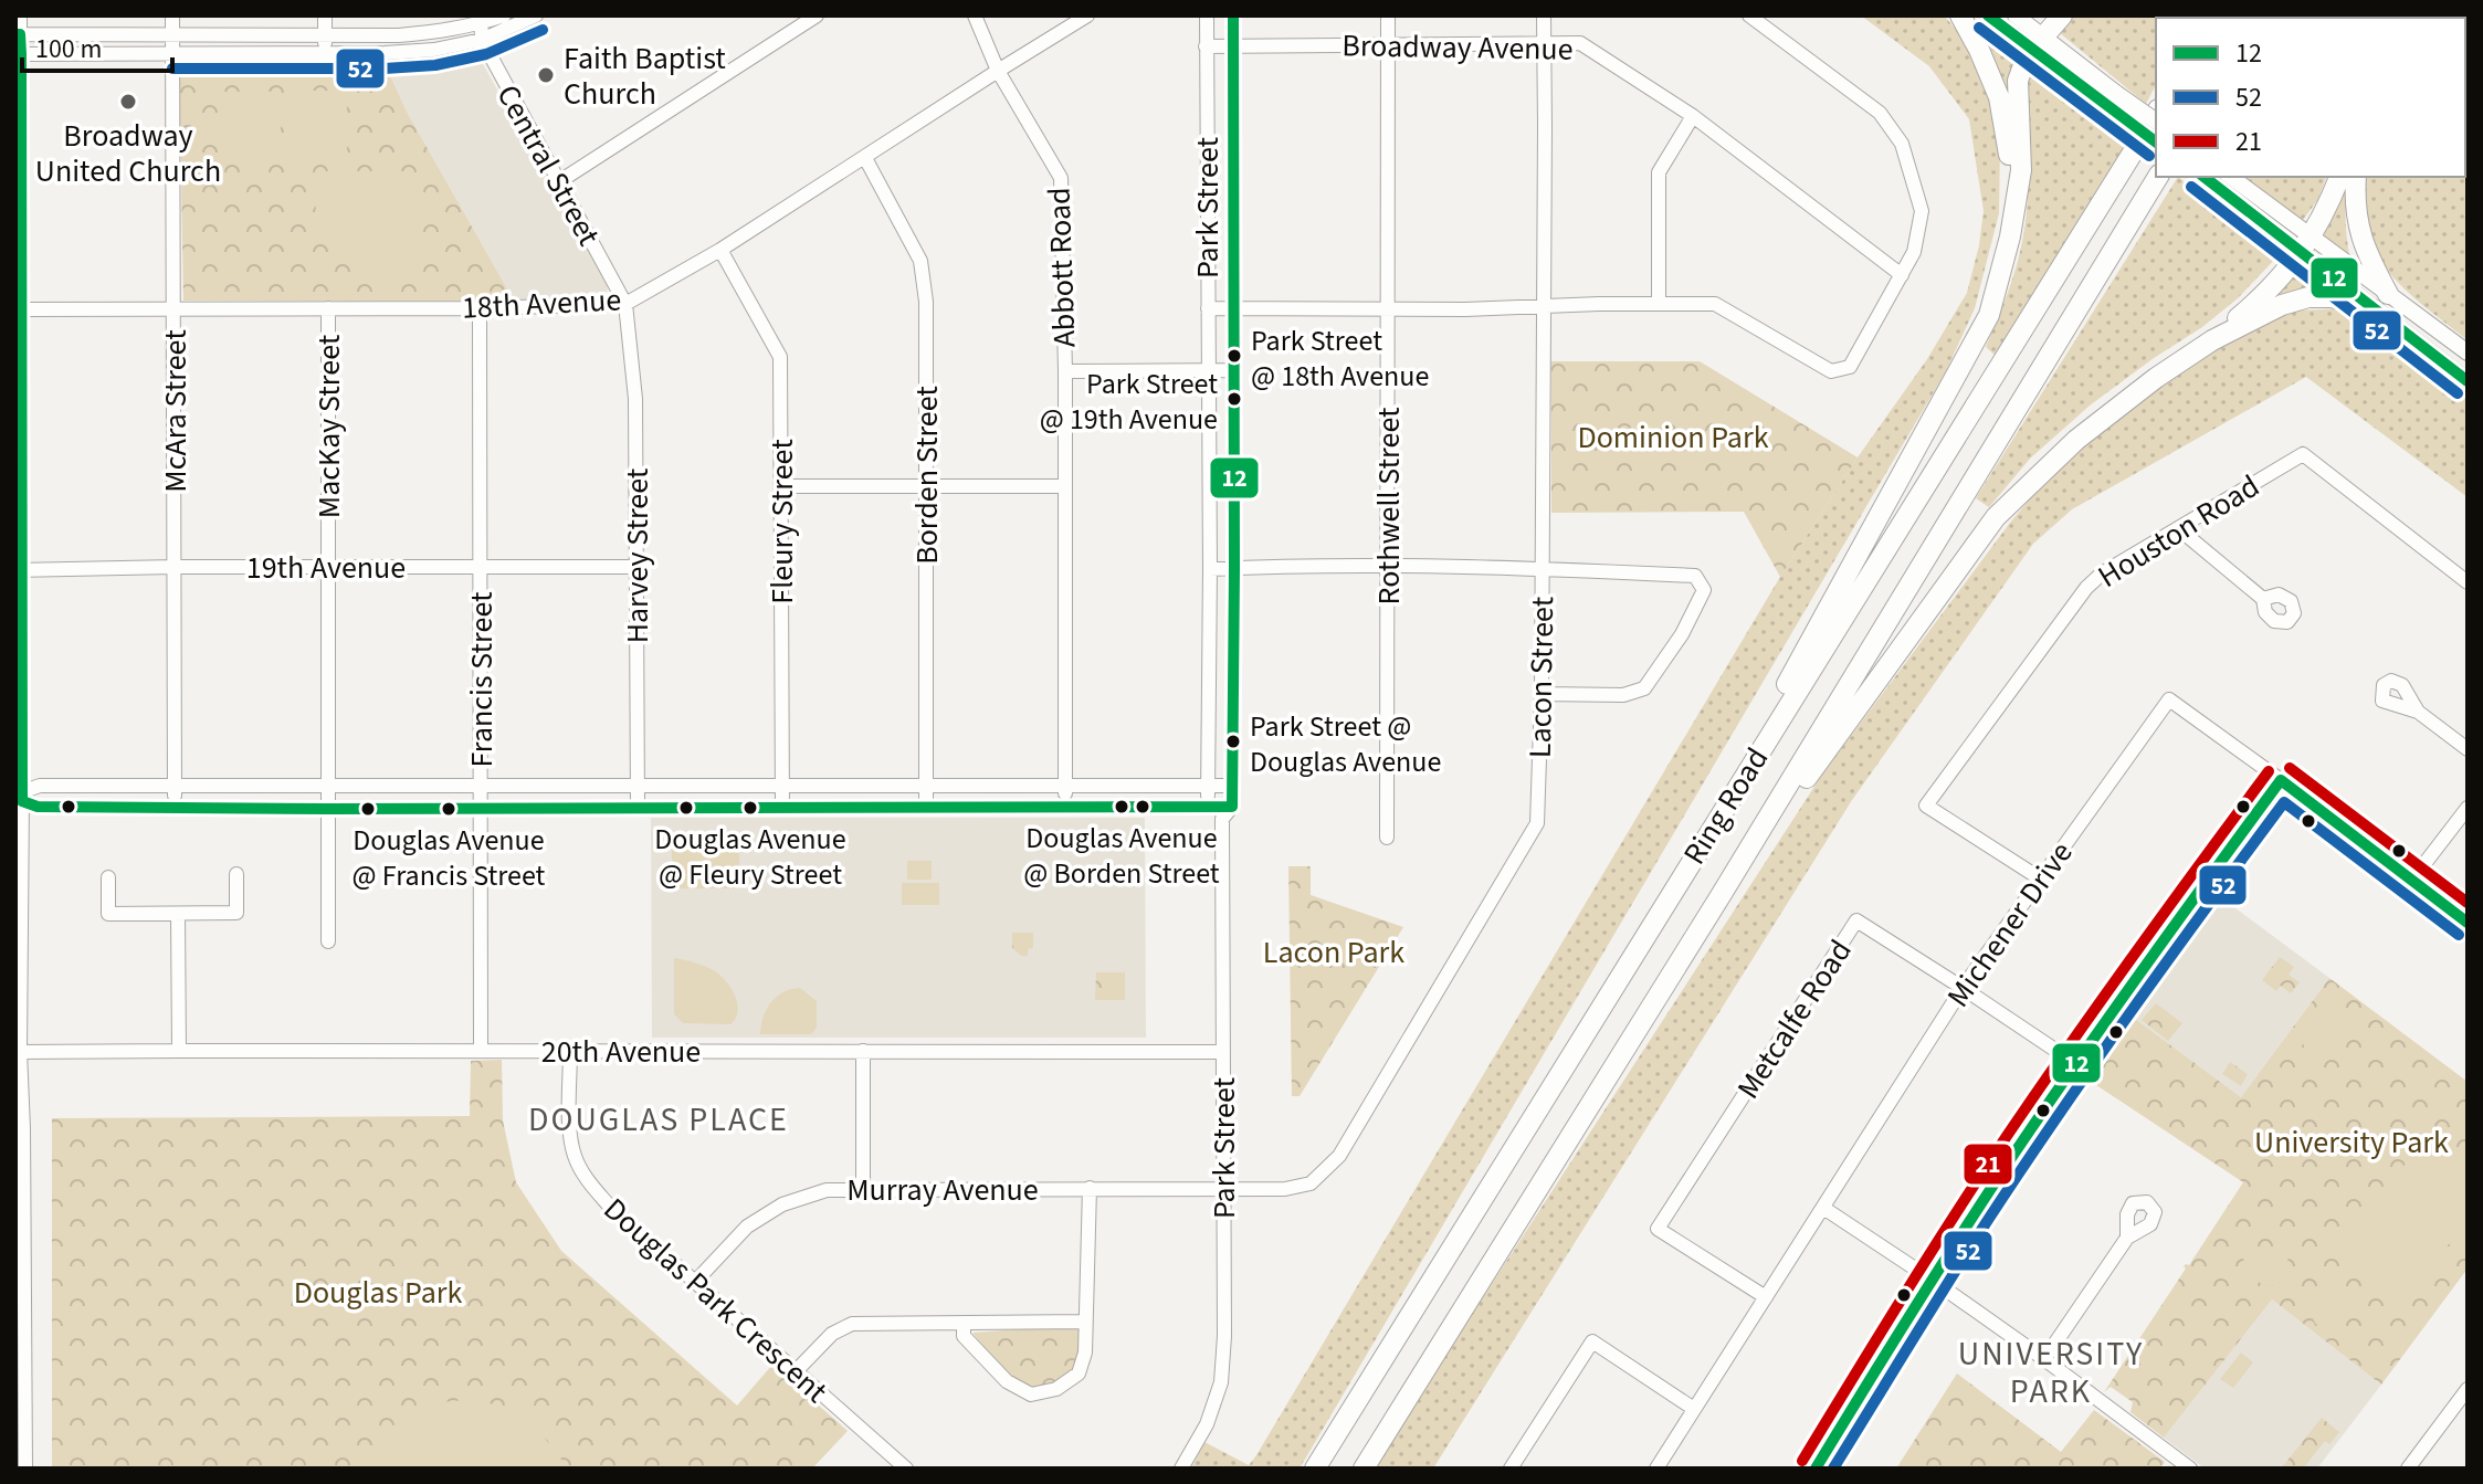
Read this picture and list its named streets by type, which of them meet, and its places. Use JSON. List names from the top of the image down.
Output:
{
  "streets": {
    "highway": ["Ring Road"],
    "street": [
      "Broadway Avenue",
      "Central Street",
      "Park Street",
      "Abbott Road",
      "18th Avenue",
      "McAra Street",
      "MacKay Street",
      "Borden Street",
      "Rothwell Street",
      "Fleury Street",
      "Houston Road",
      "Harvey Street",
      "19th Avenue",
      "Lacon Street",
      "Francis Street",
      "Michener Drive",
      "Metcalfe Road",
      "20th Avenue",
      "Murray Avenue",
      "Douglas Park Crescent"
    ]
  },
  "crossings": [
    ["Broadway Avenue", "Park Street"],
    ["Broadway Avenue", "Rothwell Street"],
    ["Broadway Avenue", "Lacon Street"],
    ["Central Street", "18th Avenue"],
    ["Central Street", "Harvey Street"],
    ["Park Street", "Lacon Street"],
    ["Park Street", "20th Avenue"],
    ["Park Street", "Murray Avenue"],
    ["Abbott Road", "18th Avenue"],
    ["18th Avenue", "McAra Street"],
    ["18th Avenue", "MacKay Street"],
    ["18th Avenue", "Borden Street"],
    ["18th Avenue", "Fleury Street"],
    ["18th Avenue", "Harvey Street"],
    ["18th Avenue", "Francis Street"],
    ["McAra Street", "19th Avenue"],
    ["MacKay Street", "19th Avenue"],
    ["Houston Road", "Michener Drive"],
    ["Harvey Street", "19th Avenue"],
    ["19th Avenue", "Francis Street"],
    ["Lacon Street", "Murray Avenue"],
    ["Francis Street", "20th Avenue"],
    ["Michener Drive", "Metcalfe Road"],
    ["20th Avenue", "Douglas Park Crescent"],
    ["Murray Avenue", "Douglas Park Crescent"]
  ],
  "districts": ["DOUGLAS PLACE", "UNIVERSITY PARK"],
  "parks": [
    "Dominion Park",
    "Lacon Park",
    "University Park",
    "Douglas Park"
  ],
  "places": [
    "Faith Baptist Church",
    "Broadway United Church",
    "Park Street @ 18th Avenue",
    "Park Street @ 19th Avenue",
    "Park Street @ Douglas Avenue",
    "Douglas Avenue @ Borden Street",
    "Douglas Avenue @ Fleury Street",
    "Douglas Avenue @ Francis Street"
  ],
  "lines": ["transit line 12", "transit line 52", "transit line 21"],
  "legend": ["12", "52", "21"],
  "scale_bar": "100 m"
}
